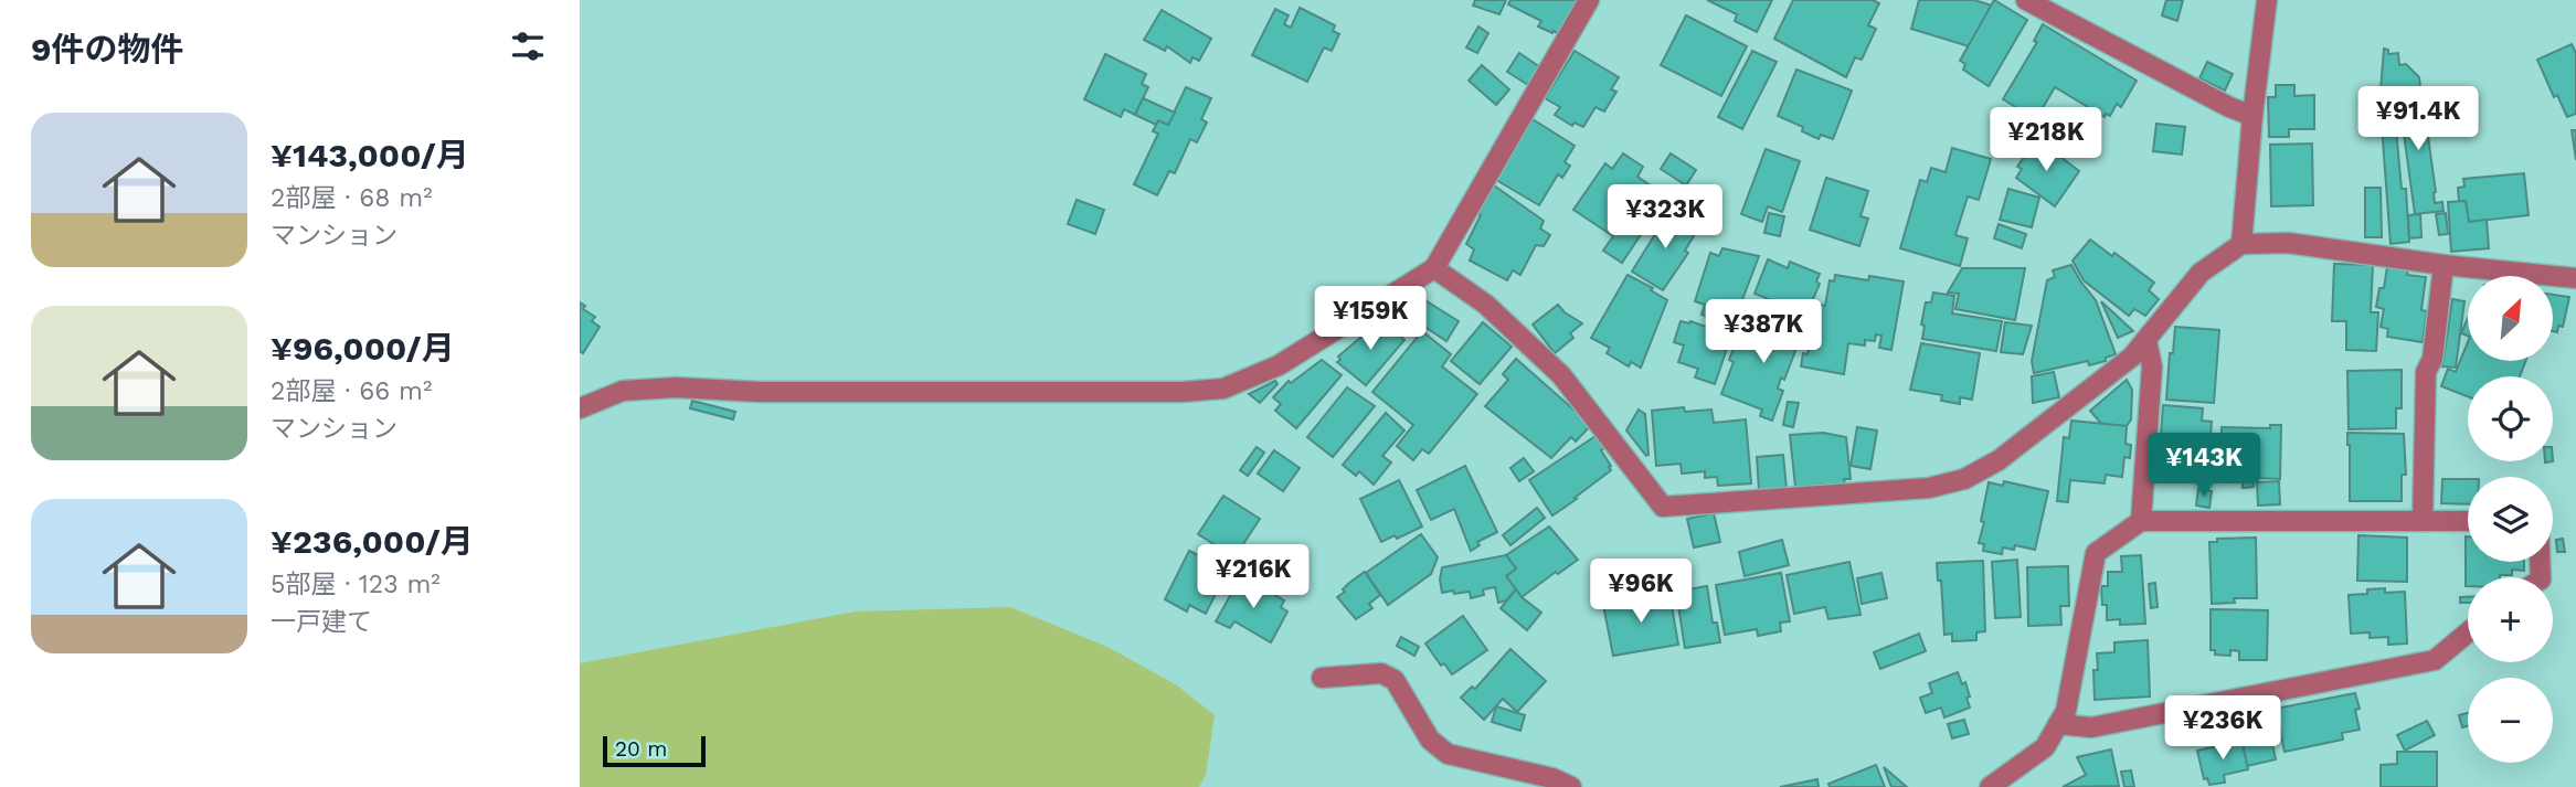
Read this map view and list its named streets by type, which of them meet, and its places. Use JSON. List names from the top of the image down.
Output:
{
  "scale_bar": "20 m",
  "north": "top right",
  "page": {
    "heading": "9件の物件",
    "price": [
      "¥91.4K",
      "¥218K",
      "¥323K",
      "¥159K",
      "¥387K",
      "¥143K",
      "¥216K",
      "¥96K",
      "¥236K"
    ],
    "list": [
      {
        "name": "¥143,000/月",
        "note": "2部屋 · 68 m² · マンション"
      },
      {
        "name": "¥96,000/月",
        "note": "2部屋 · 66 m² · マンション"
      },
      {
        "name": "¥236,000/月",
        "note": "5部屋 · 123 m² · 一戸建て"
      }
    ],
    "map_buttons": ["+", "−"],
    "scale": "20 m"
  }
}
